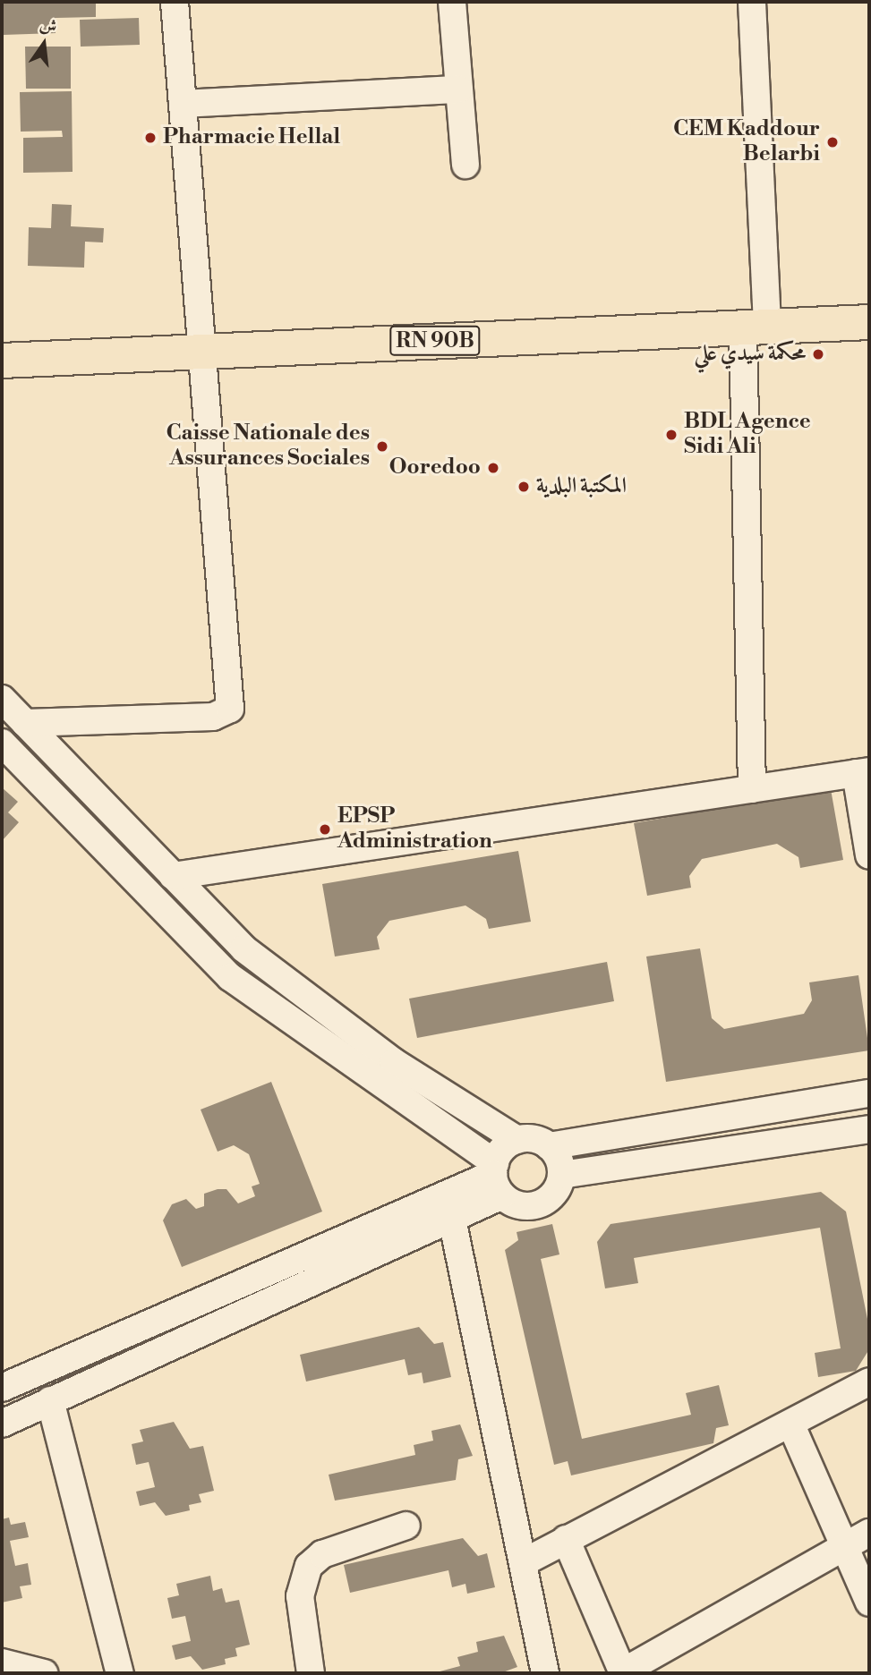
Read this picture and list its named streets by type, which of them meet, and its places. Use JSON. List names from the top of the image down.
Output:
{
  "streets": {
    "main road": ["RN 90B"]
  },
  "places": [
    "Pharmacie Hellal",
    "CEM Kaddour Belarbi",
    "محكمة سيدي علي",
    "BDL Agence Sidi Ali",
    "Caisse Nationale des Assurances Sociales",
    "Ooredoo",
    "المكتبة البلدية",
    "EPSP Administration"
  ],
  "north": "top"
}
